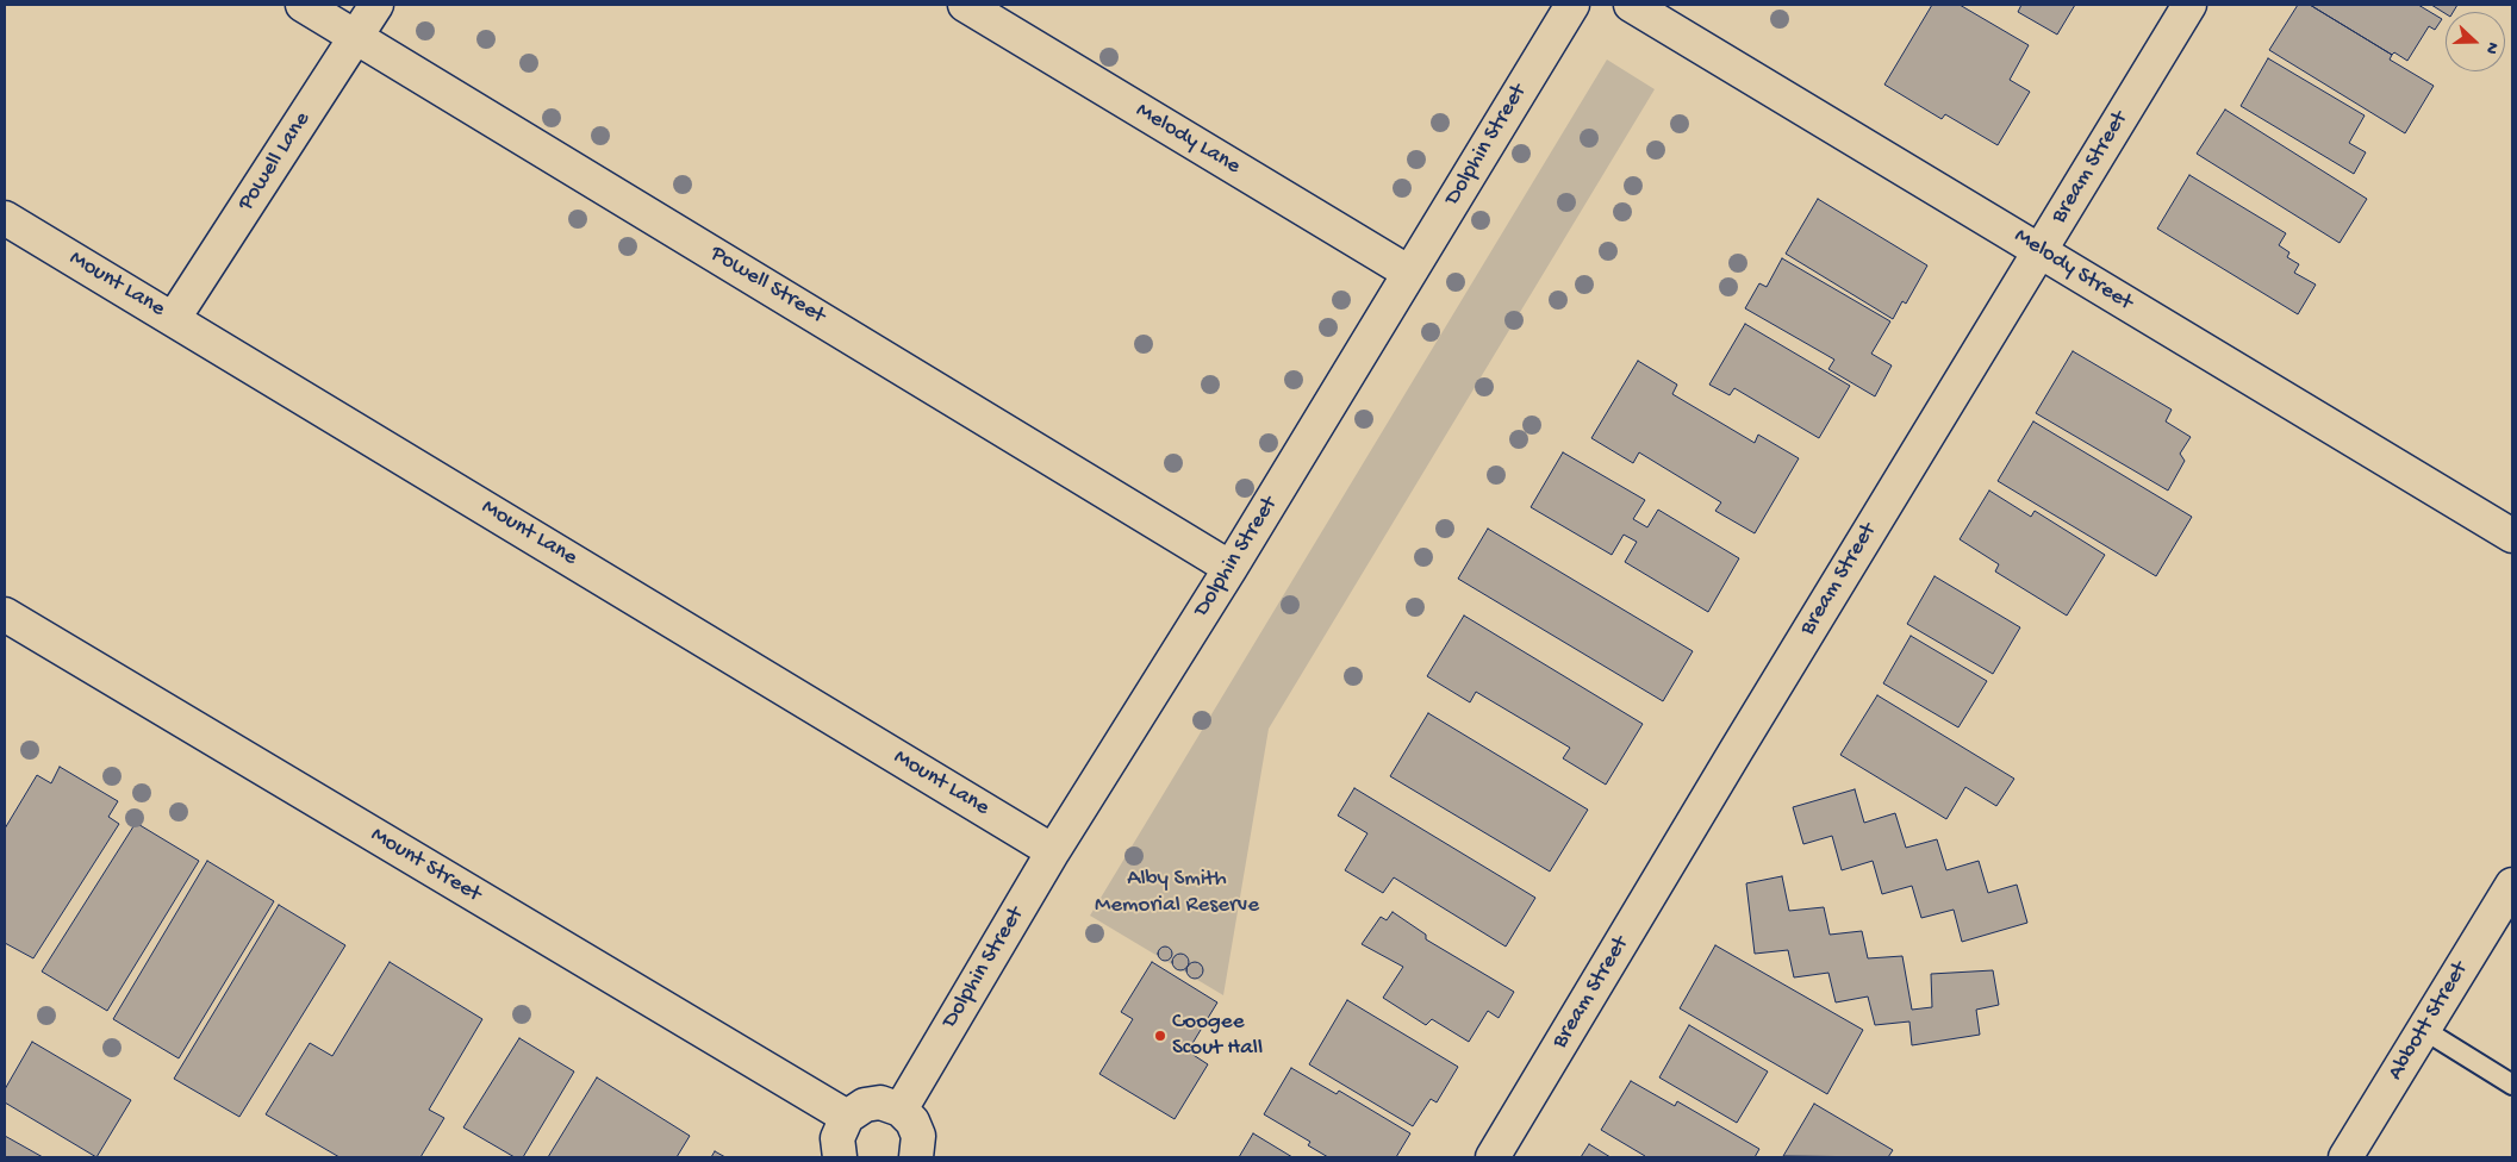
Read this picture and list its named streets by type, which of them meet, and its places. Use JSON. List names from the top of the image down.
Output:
{
  "streets": {
    "street": [
      "Melody Lane",
      "Dolphin Street",
      "Powell Lane",
      "Bream Street",
      "Melody Street",
      "Mount Lane",
      "Powell Street",
      "Mount Street",
      "Abbott Street"
    ]
  },
  "crossings": [
    ["Melody Lane", "Dolphin Street"],
    ["Dolphin Street", "Mount Lane"],
    ["Dolphin Street", "Powell Street"],
    ["Powell Lane", "Mount Lane"],
    ["Powell Lane", "Powell Street"],
    ["Bream Street", "Melody Street"]
  ],
  "parks": ["Alby Smith Memorial Reserve"],
  "places": ["Coogee Scout Hall"],
  "north": "right"
}
